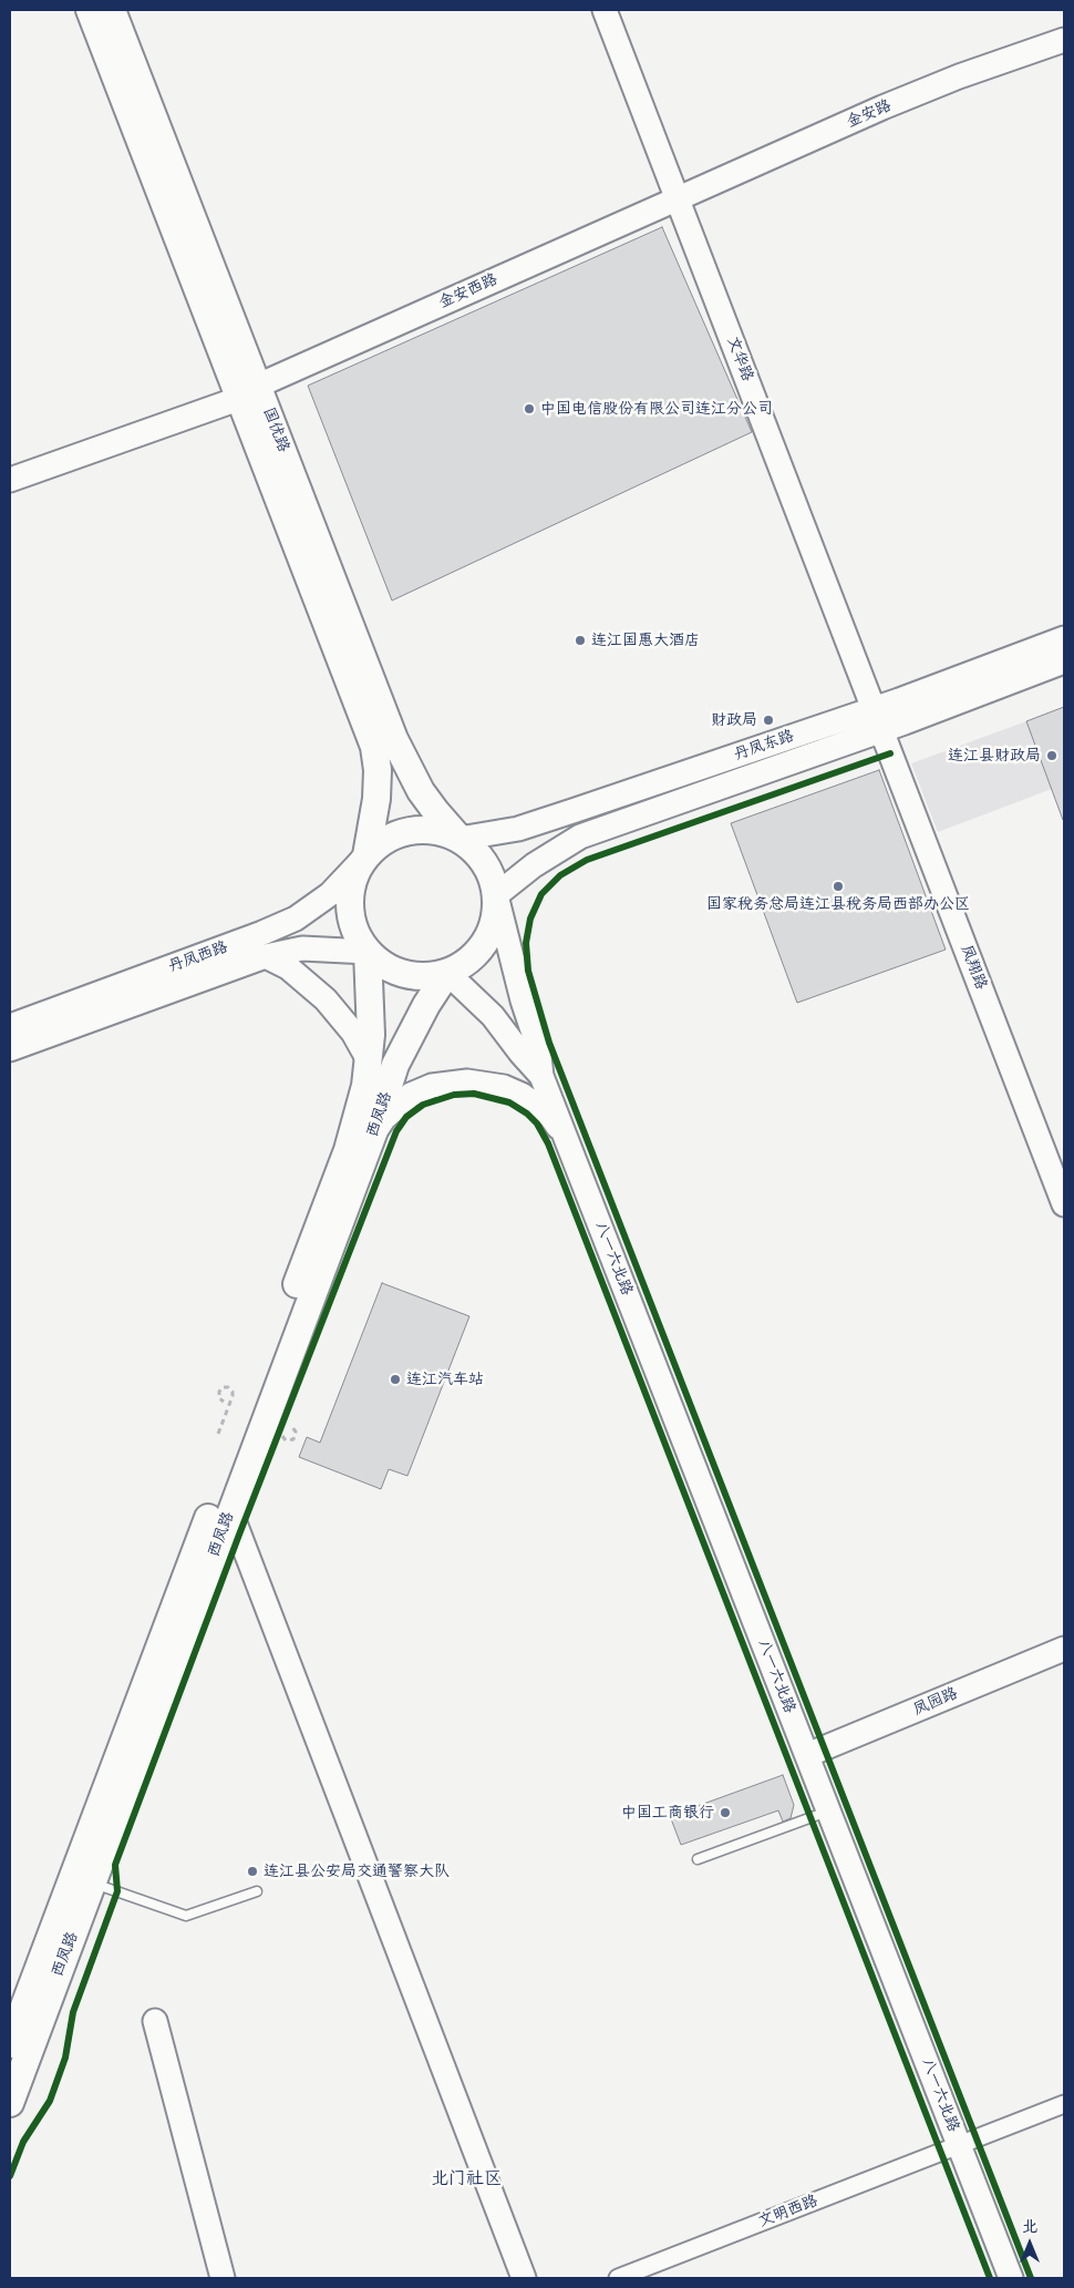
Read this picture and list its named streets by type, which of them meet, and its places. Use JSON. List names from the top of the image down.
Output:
{
  "streets": {
    "main road": [
      "金安路",
      "金安西路",
      "文华路",
      "国优路",
      "丹凤东路",
      "丹凤西路",
      "凤翔路",
      "西凤路",
      "八一六北路",
      "凤园路"
    ],
    "street": ["文明西路"]
  },
  "crossings": [
    ["金安路", "金安西路"],
    ["金安路", "文华路"],
    ["金安西路", "文华路"],
    ["金安西路", "国优路"],
    ["文华路", "丹凤东路"],
    ["文华路", "凤翔路"],
    ["国优路", "丹凤东路"],
    ["国优路", "丹凤西路"],
    ["国优路", "西凤路"],
    ["国优路", "八一六北路"],
    ["丹凤东路", "丹凤西路"],
    ["丹凤东路", "凤翔路"],
    ["丹凤东路", "西凤路"],
    ["丹凤东路", "八一六北路"],
    ["丹凤西路", "西凤路"],
    ["丹凤西路", "八一六北路"],
    ["西凤路", "八一六北路"],
    ["八一六北路", "凤园路"],
    ["八一六北路", "文明西路"]
  ],
  "districts": ["北门社区"],
  "places": [
    "中国电信股份有限公司连江分公司",
    "连江国惠大酒店",
    "财政局",
    "连江县财政局",
    "国家税务总局连江县税务局西部办公区",
    "连江汽车站",
    "中国工商银行",
    "连江县公安局交通警察大队"
  ],
  "north": "top"
}
